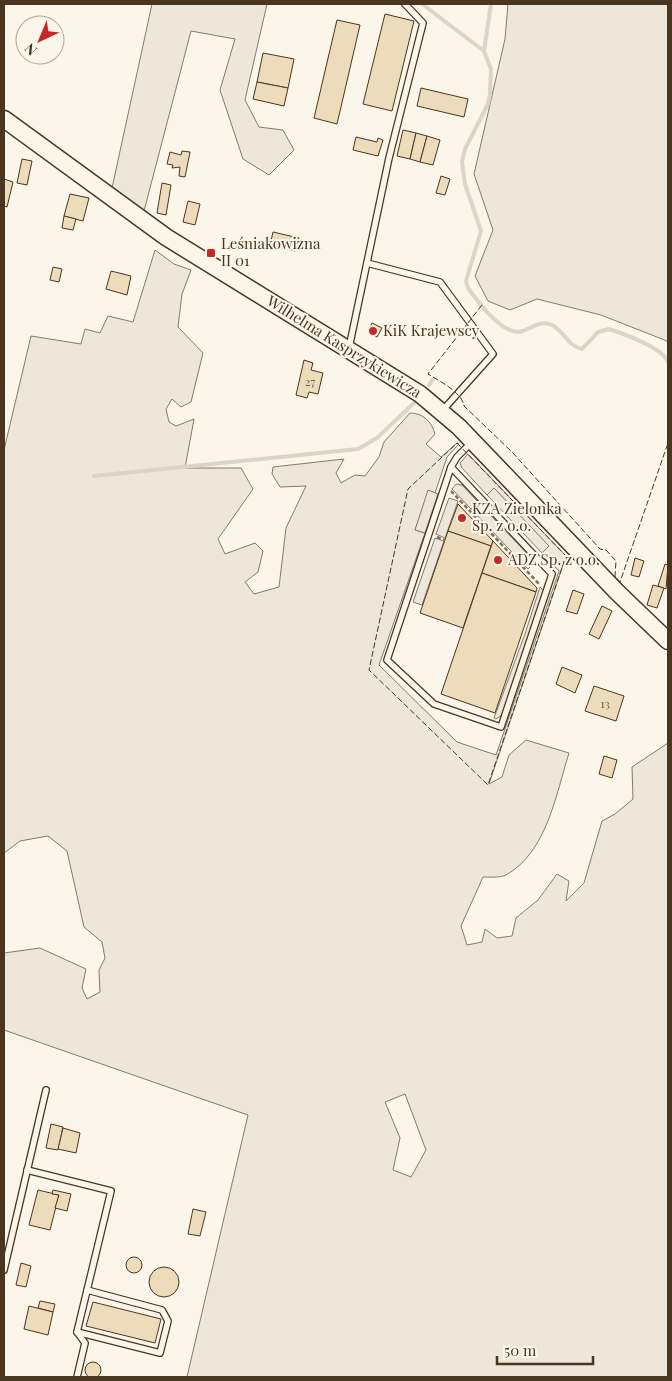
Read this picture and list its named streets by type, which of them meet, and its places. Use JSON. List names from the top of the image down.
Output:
{
  "streets": {
    "street": ["Wilhelma Kasprzykiewicza"]
  },
  "places": {
    "transit": ["Leśniakowizna II 01"],
    "other": ["KiK Krajewscy", "KZA Zielonka Sp. z o.o.", "ADZ Sp. z o.o."]
  },
  "house_numbers": ["27", "13"],
  "scale_bar": "50 m",
  "north": "bottom left"
}
